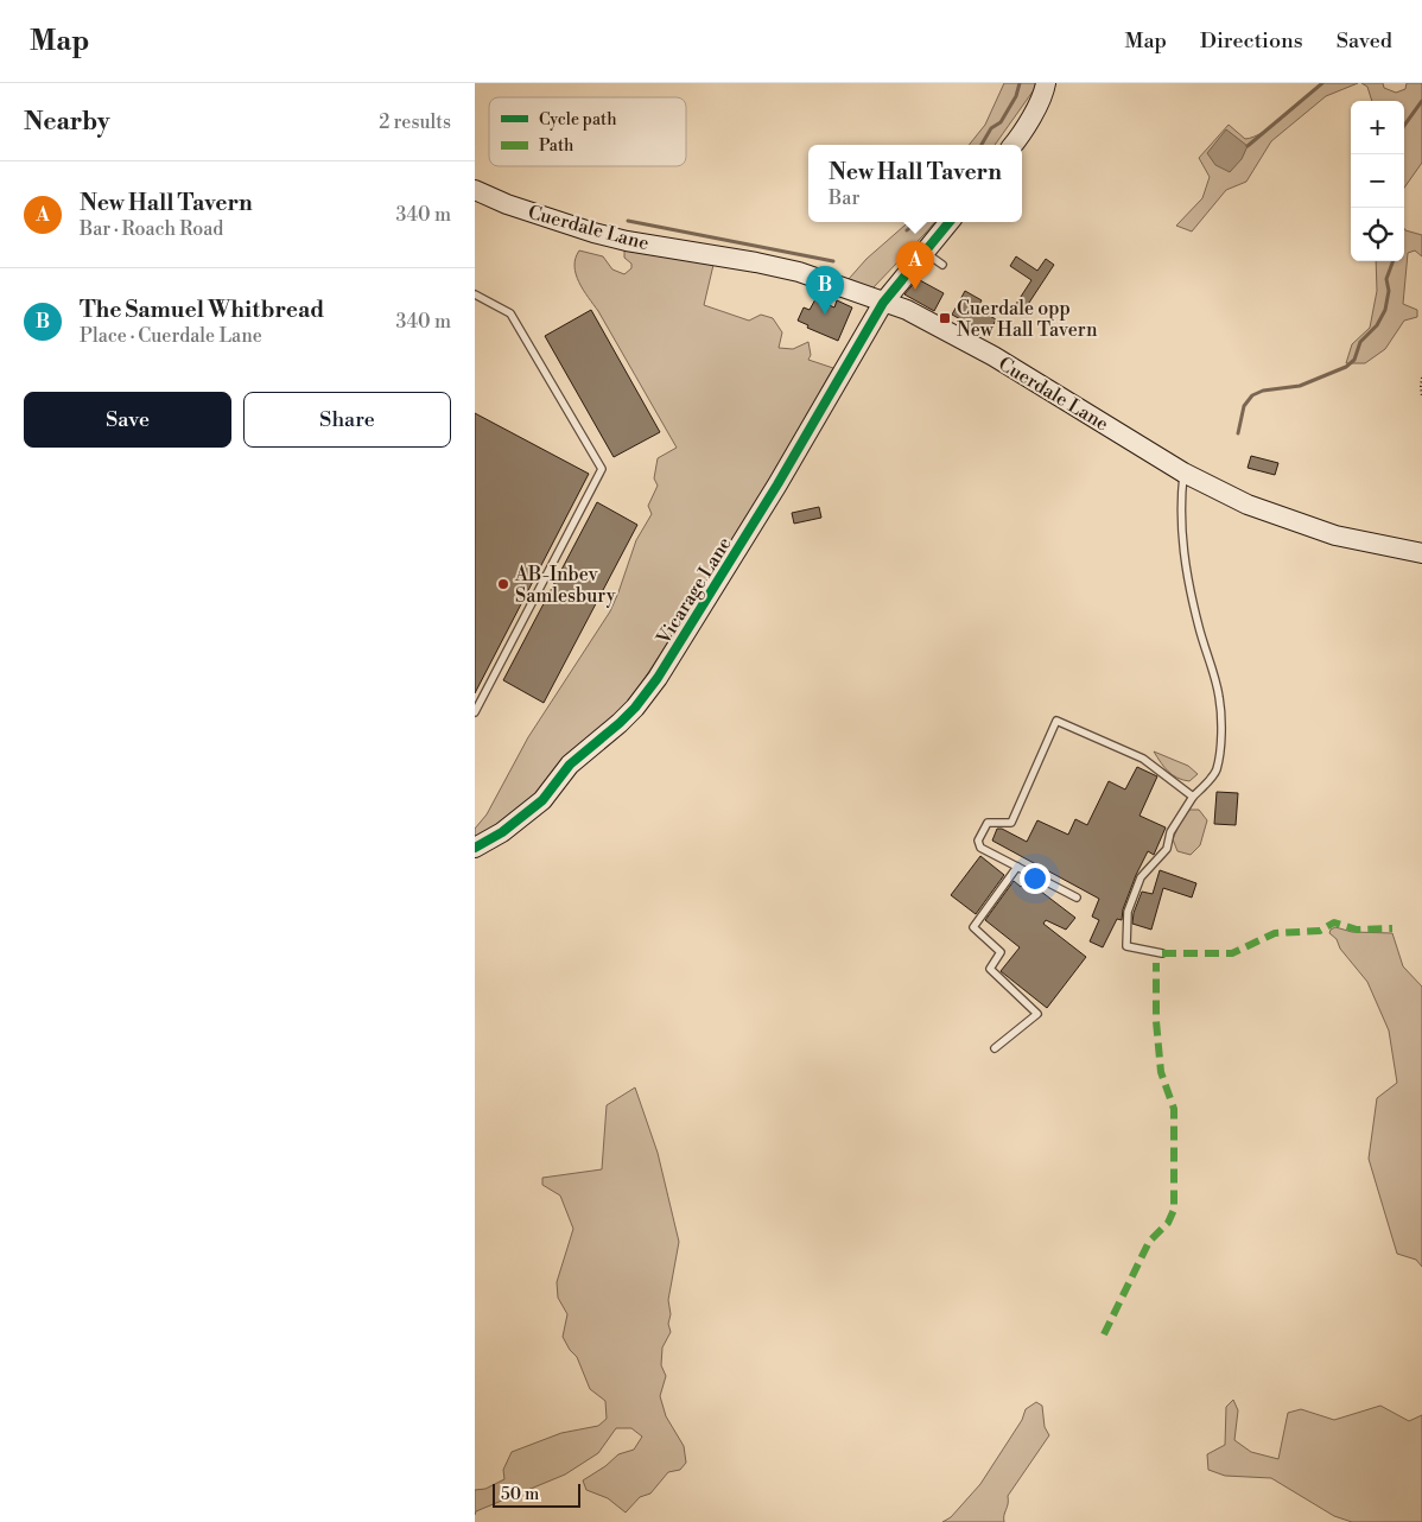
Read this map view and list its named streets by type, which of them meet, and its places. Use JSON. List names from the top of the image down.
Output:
{
  "streets": {
    "main road": ["Cuerdale Lane", "Vicarage Lane"]
  },
  "crossings": [
    ["Cuerdale Lane", "Vicarage Lane"]
  ],
  "places": {
    "transit": ["Cuerdale opp New Hall Tavern"],
    "other": ["AB-Inbev Samlesbury"]
  },
  "legend": ["Cycle path", "Path"],
  "scale_bar": "50 m",
  "page": {
    "header": "Map",
    "nav": ["Map", "Directions", "Saved"],
    "heading": ["Nearby", "2 results"],
    "map_buttons": ["+", "−"],
    "popup": ["New Hall Tavern", "Bar"],
    "list": [
      {
        "mark": "A",
        "name": "New Hall Tavern",
        "note": "Bar · Roach Road",
        "value": "340 m"
      },
      {
        "mark": "B",
        "name": "The Samuel Whitbread",
        "note": "Place · Cuerdale Lane",
        "value": "340 m"
      }
    ],
    "pins": ["A", "B"],
    "buttons": ["Save", "Share"],
    "scale": "50 m"
  }
}
